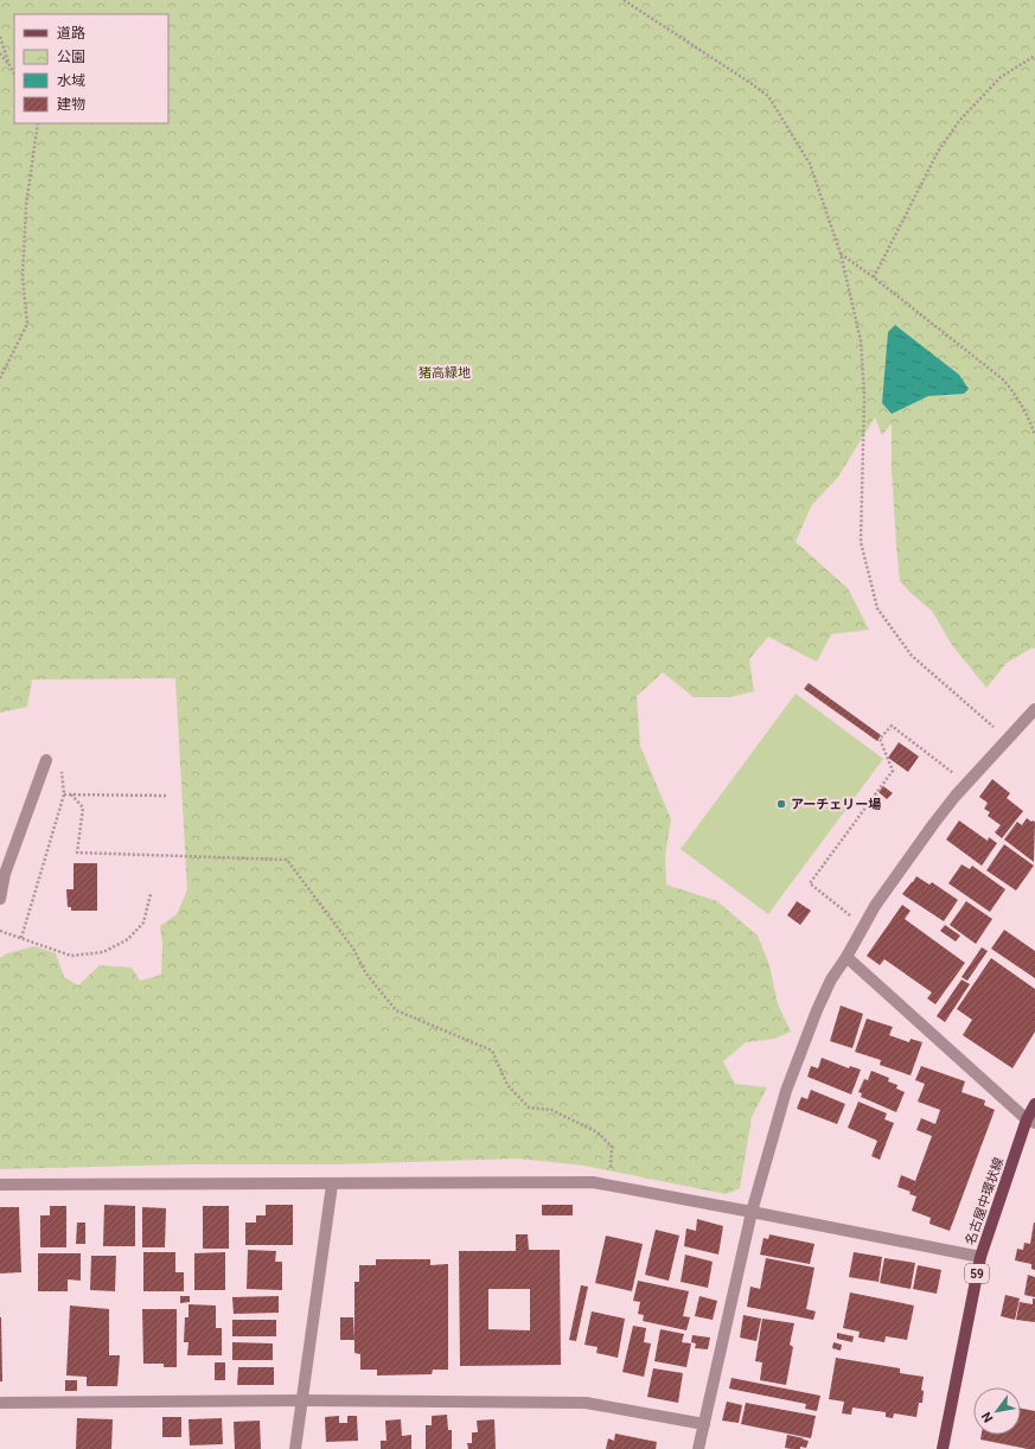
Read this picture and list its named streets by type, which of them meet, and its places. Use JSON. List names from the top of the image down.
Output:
{
  "streets": {
    "main road": ["名古屋中環状線", "59"]
  },
  "parks": ["猪高緑地"],
  "places": ["アーチェリー場"],
  "legend": [
    "道路",
    "公園",
    "水域",
    "建物"
  ],
  "north": "bottom left"
}
